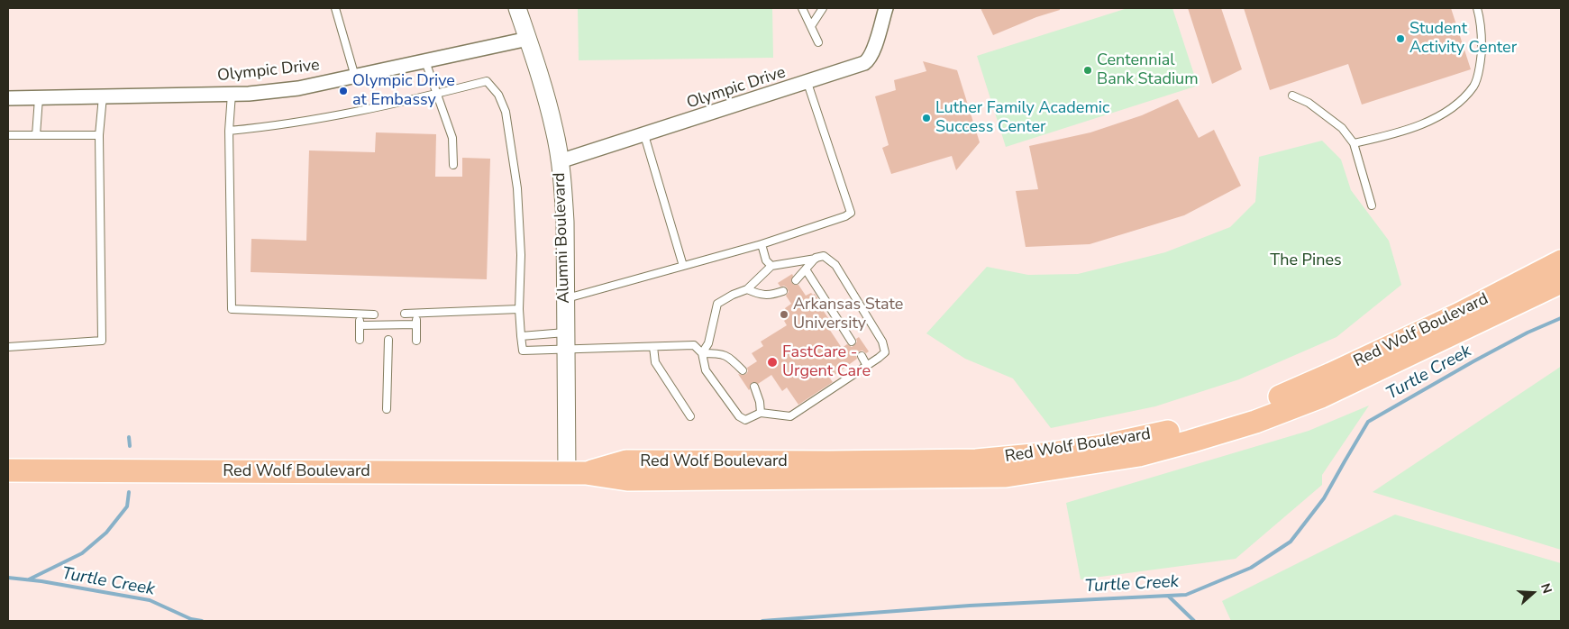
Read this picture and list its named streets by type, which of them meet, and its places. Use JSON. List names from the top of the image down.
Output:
{
  "streets": {
    "highway": ["Red Wolf Boulevard"],
    "street": ["Olympic Drive", "Alumni Boulevard"]
  },
  "crossings": [
    ["Olympic Drive", "Alumni Boulevard"],
    ["Alumni Boulevard", "Red Wolf Boulevard"]
  ],
  "water": ["Turtle Creek"],
  "parks": ["The Pines"],
  "places": [
    "Student Activity Center",
    "Centennial Bank Stadium",
    "Olympic Drive at Embassy",
    "Luther Family Academic Success Center",
    "Arkansas State University",
    "FastCare - Urgent Care"
  ],
  "north": "right"
}
